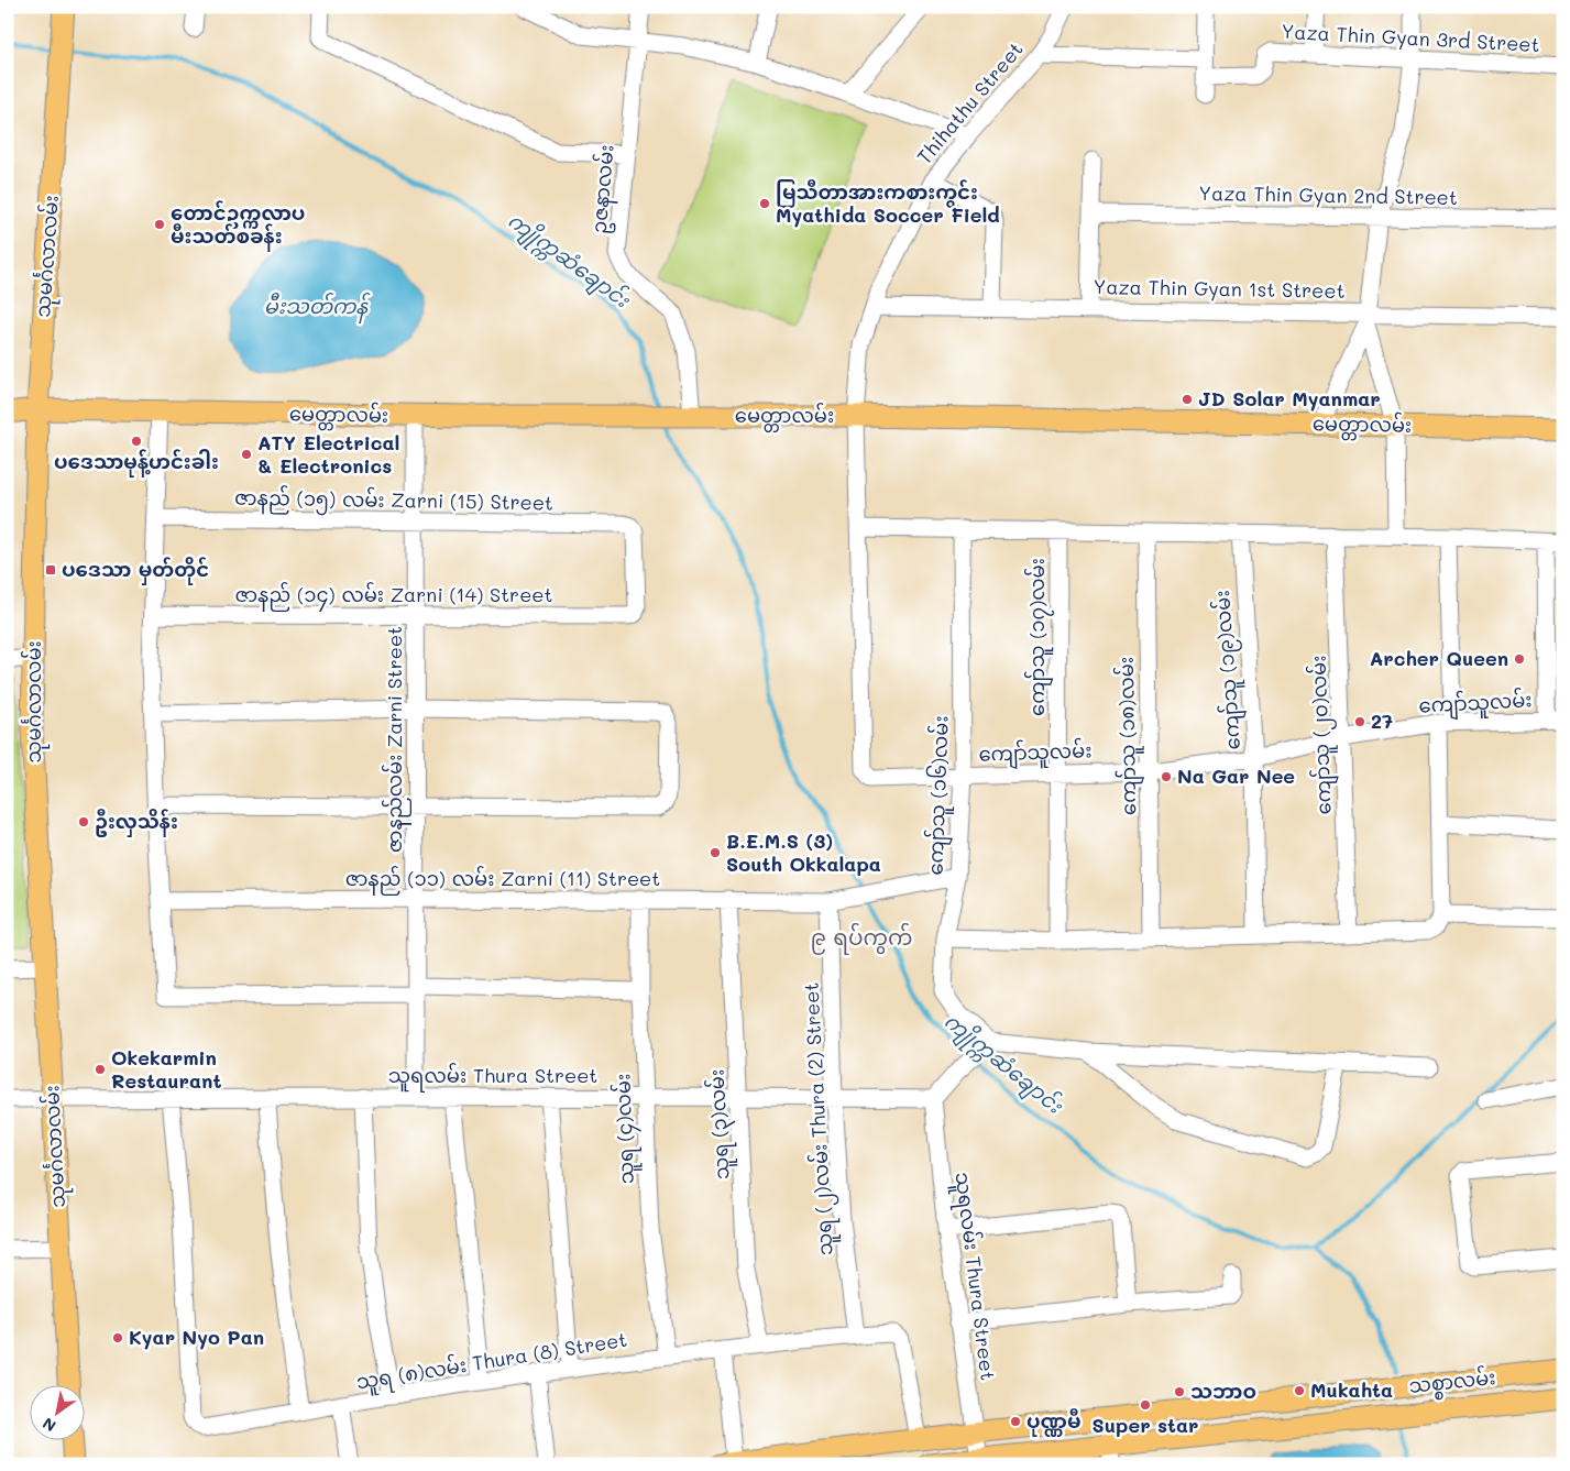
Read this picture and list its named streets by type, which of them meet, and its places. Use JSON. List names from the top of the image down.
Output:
{
  "streets": {
    "main road": ["သုမင်္ဂလာလမ်း", "မေတ္တာလမ်း", "သစ္စာလမ်း"],
    "street": [
      "Yaza Thin Gyan 3rd Street",
      "Thihathu Street",
      "ဥဇနာလမ်း",
      "Yaza Thin Gyan 2nd Street",
      "Yaza Thin Gyan 1st Street",
      "ဇာနည် (၁၅) လမ်း Zarni (15) Street",
      "ဇာနည် (၁၄) လမ်း Zarni (14) Street",
      "ကျော်သူ (၁၇)လမ်း",
      "ကျော်သူ (၁၉)လမ်း",
      "ကျော်သူလမ်း",
      "ကျော်သူ (၂၀)လမ်း",
      "ကျော်သူ (၁၈)လမ်း",
      "ဇာနည်လမ်း Zarni Street",
      "ကျော်သူ (၁၆)လမ်း",
      "ဇာနည် (၁၁) လမ်း Zarni (11) Street",
      "သူရလမ်း Thura Street",
      "သူရ (၂)လမ်း Thura (2) Street",
      "သူရ (၃)လမ်း",
      "သူရ (၄)လမ်း",
      "သူရ (၈)လမ်း Thura (8) Street"
    ]
  },
  "crossings": [
    ["Thihathu Street", "Yaza Thin Gyan 1st Street"],
    ["Thihathu Street", "မေတ္တာလမ်း"],
    ["Thihathu Street", "ကျော်သူလမ်း"],
    ["ဥဇနာလမ်း", "မေတ္တာလမ်း"],
    ["သုမင်္ဂလာလမ်း", "မေတ္တာလမ်း"],
    ["သုမင်္ဂလာလမ်း", "သူရလမ်း Thura Street"],
    ["မေတ္တာလမ်း", "ကျော်သူလမ်း"],
    ["မေတ္တာလမ်း", "ဇာနည်လမ်း Zarni Street"],
    ["ဇာနည် (၁၅) လမ်း Zarni (15) Street", "ဇာနည် (၁၄) လမ်း Zarni (14) Street"],
    ["ဇာနည် (၁၅) လမ်း Zarni (15) Street", "ဇာနည်လမ်း Zarni Street"],
    ["ဇာနည် (၁၄) လမ်း Zarni (14) Street", "ဇာနည်လမ်း Zarni Street"],
    ["ကျော်သူ (၁၇)လမ်း", "ကျော်သူလမ်း"],
    ["ကျော်သူ (၁၉)လမ်း", "ကျော်သူလမ်း"],
    ["ကျော်သူလမ်း", "ကျော်သူ (၂၀)လမ်း"],
    ["ကျော်သူလမ်း", "ကျော်သူ (၁၈)လမ်း"],
    ["ကျော်သူလမ်း", "ကျော်သူ (၁၆)လမ်း"],
    ["ဇာနည်လမ်း Zarni Street", "ဇာနည် (၁၁) လမ်း Zarni (11) Street"],
    ["ဇာနည်လမ်း Zarni Street", "သူရလမ်း Thura Street"],
    ["ကျော်သူ (၁၆)လမ်း", "ဇာနည် (၁၁) လမ်း Zarni (11) Street"],
    ["ဇာနည် (၁၁) လမ်း Zarni (11) Street", "သူရ (၂)လမ်း Thura (2) Street"],
    ["ဇာနည် (၁၁) လမ်း Zarni (11) Street", "သူရ (၃)လမ်း"],
    ["ဇာနည် (၁၁) လမ်း Zarni (11) Street", "သူရ (၄)လမ်း"],
    ["သူရလမ်း Thura Street", "သူရ (၂)လမ်း Thura (2) Street"],
    ["သူရလမ်း Thura Street", "သူရ (၃)လမ်း"],
    ["သူရလမ်း Thura Street", "သူရ (၄)လမ်း"],
    ["သူရလမ်း Thura Street", "သူရ (၈)လမ်း Thura (8) Street"],
    ["သူရလမ်း Thura Street", "သစ္စာလမ်း"],
    ["သူရ (၂)လမ်း Thura (2) Street", "သူရ (၈)လမ်း Thura (8) Street"],
    ["သူရ (၃)လမ်း", "သူရ (၈)လမ်း Thura (8) Street"],
    ["သူရ (၄)လမ်း", "သူရ (၈)လမ်း Thura (8) Street"],
    ["သူရ (၈)လမ်း Thura (8) Street", "သစ္စာလမ်း"]
  ],
  "districts": ["၉ ရပ်ကွက်"],
  "water": ["ကျိုက္ကဆံချောင်း", "မီးသတ်ကန်"],
  "places": {
    "other": [
      "မြသီတာအားကစားကွင်း Myathida Soccer Field",
      "တောင်ဥက္ကလာပ မီးသတ်စခန်း",
      "JD Solar Myanmar",
      "ပဒေသာမုန့်ဟင်းခါး",
      "ATY Electrical & Electronics",
      "Archer Queen",
      "27",
      "Na Gar Nee",
      "ဦးလှသိန်း",
      "B.E.M.S (3) South Okkalapa",
      "Okekarmin Restaurant",
      "Kyar Nyo Pan",
      "Mukahta",
      "သဘာဝ",
      "Super star",
      "ပုဏ္ဏမီ"
    ],
    "transit": ["ပဒေသာ မှတ်တိုင်"]
  },
  "north": "bottom left"
}
